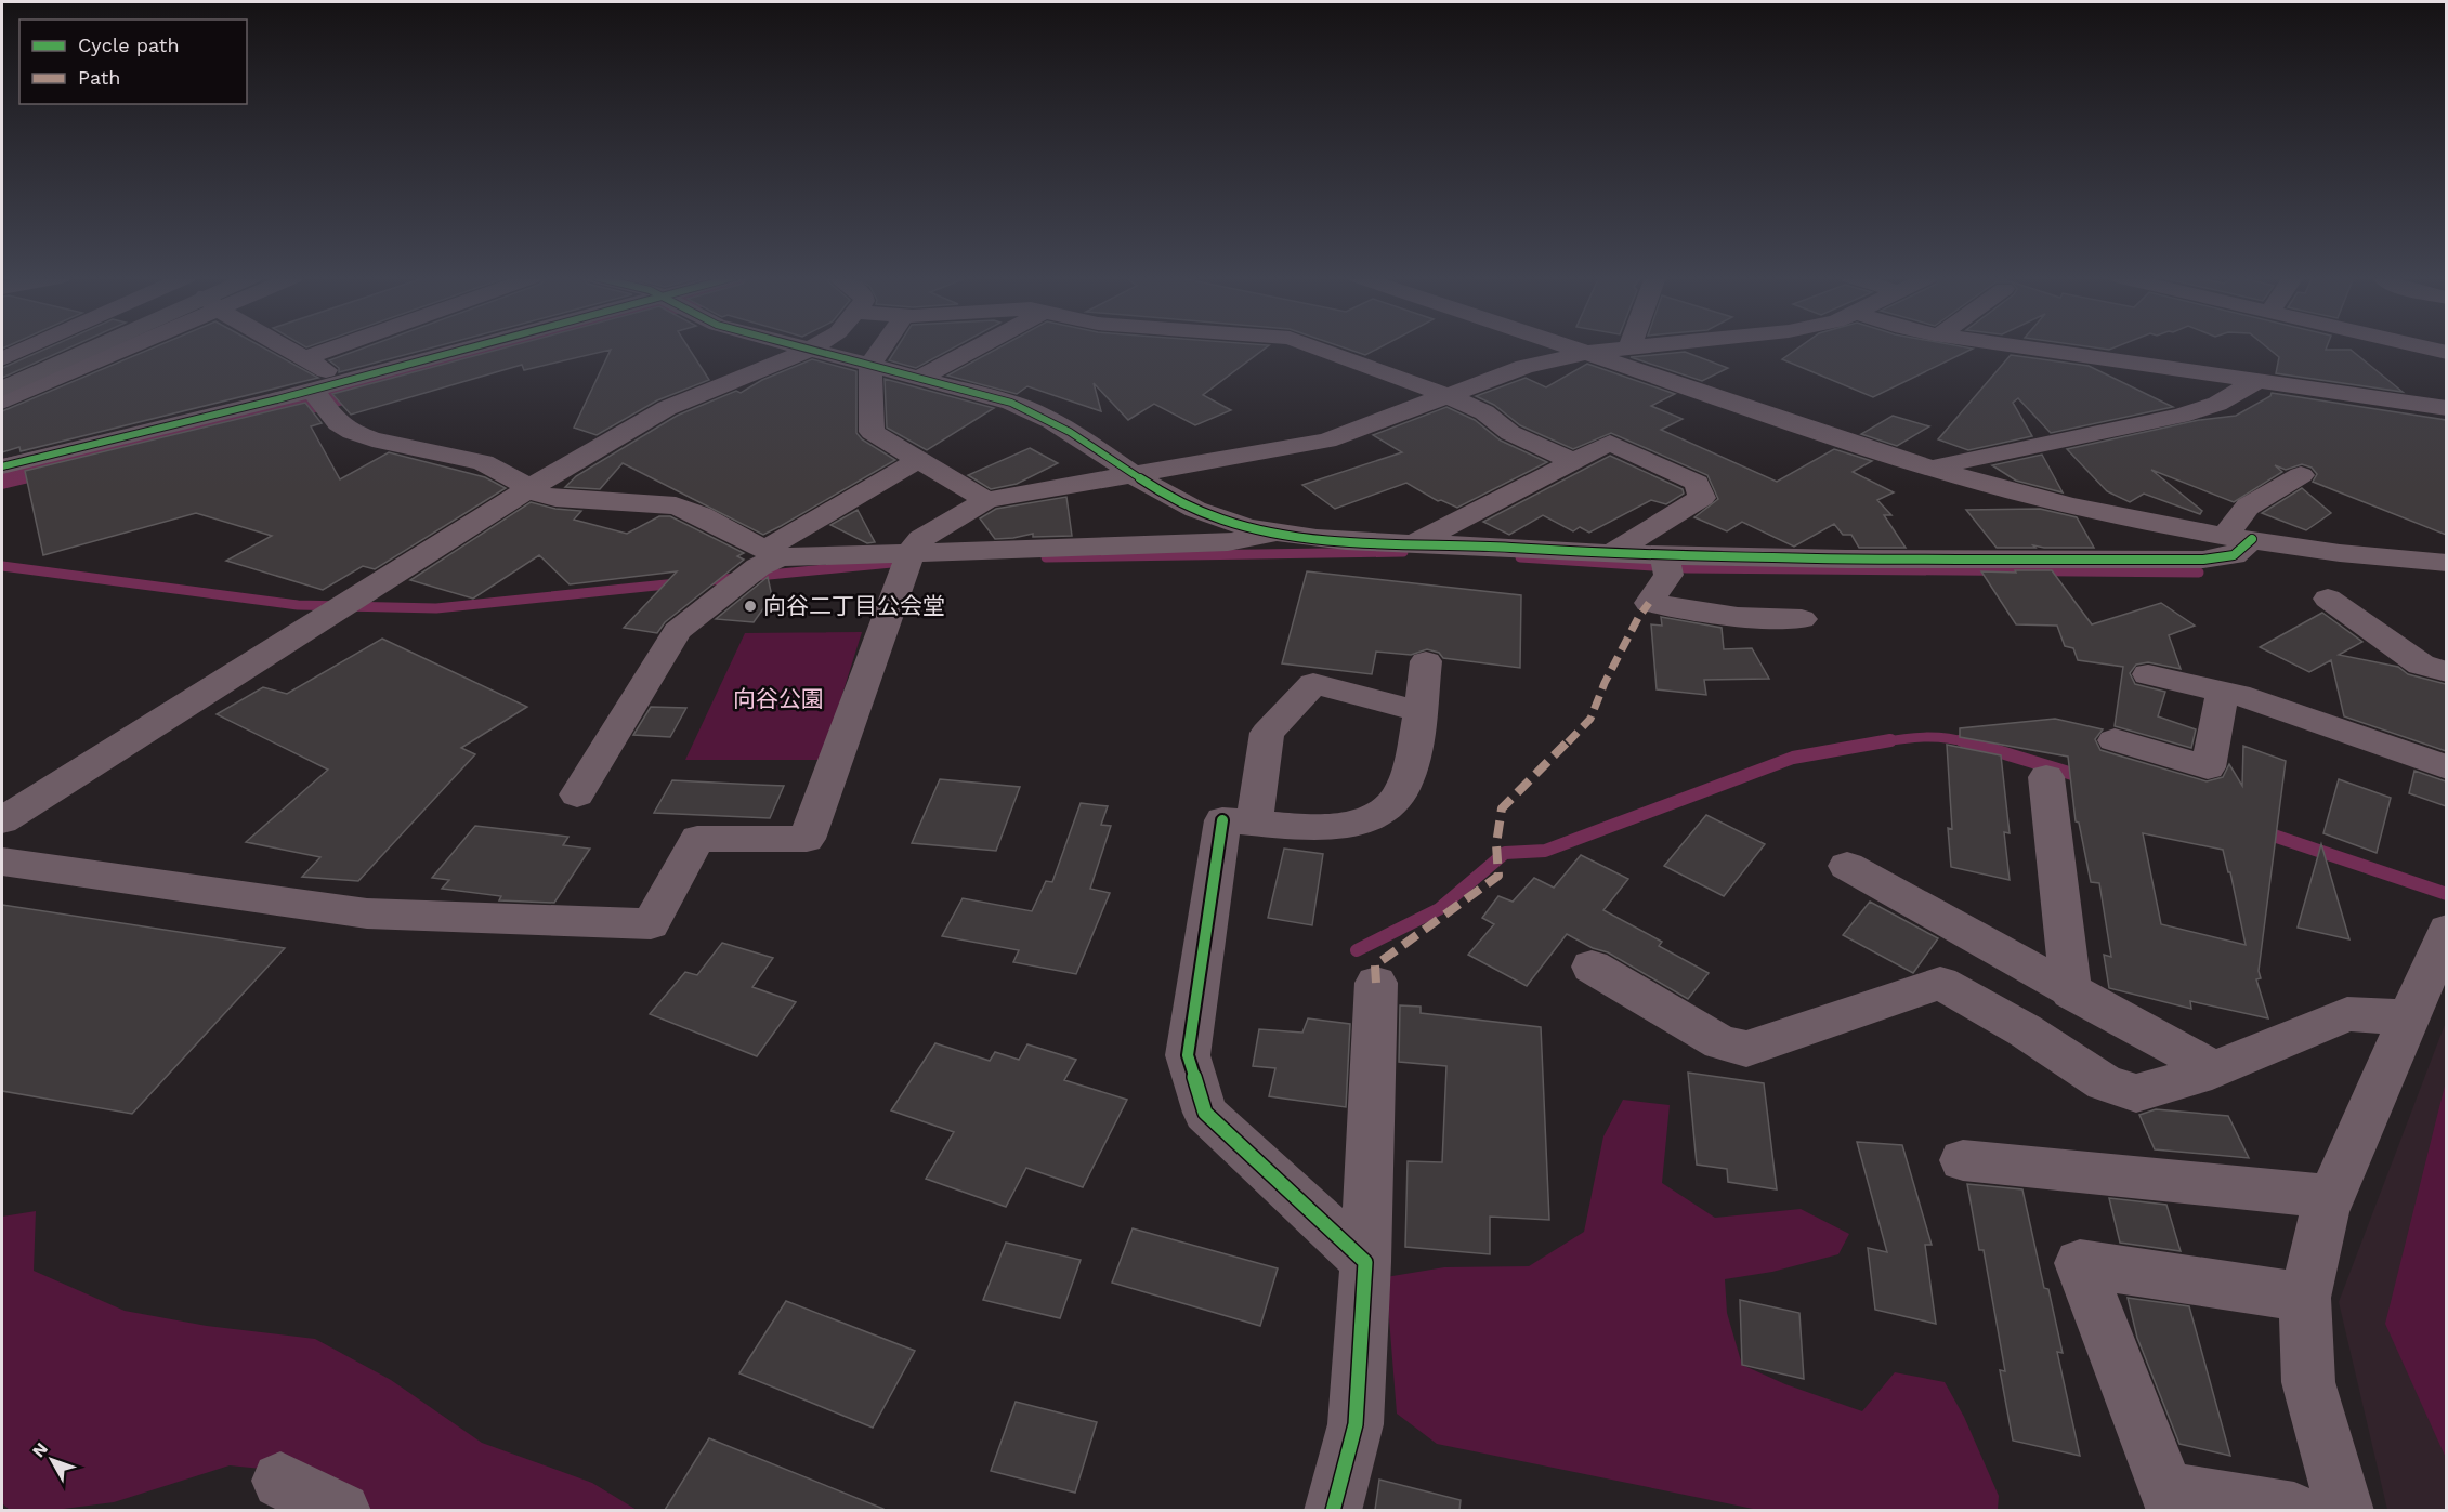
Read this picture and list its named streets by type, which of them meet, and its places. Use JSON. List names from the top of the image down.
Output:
{
  "parks": ["向谷公園"],
  "places": ["向谷二丁目公会堂"],
  "legend": ["Cycle path", "Path"],
  "north": "top left"
}
